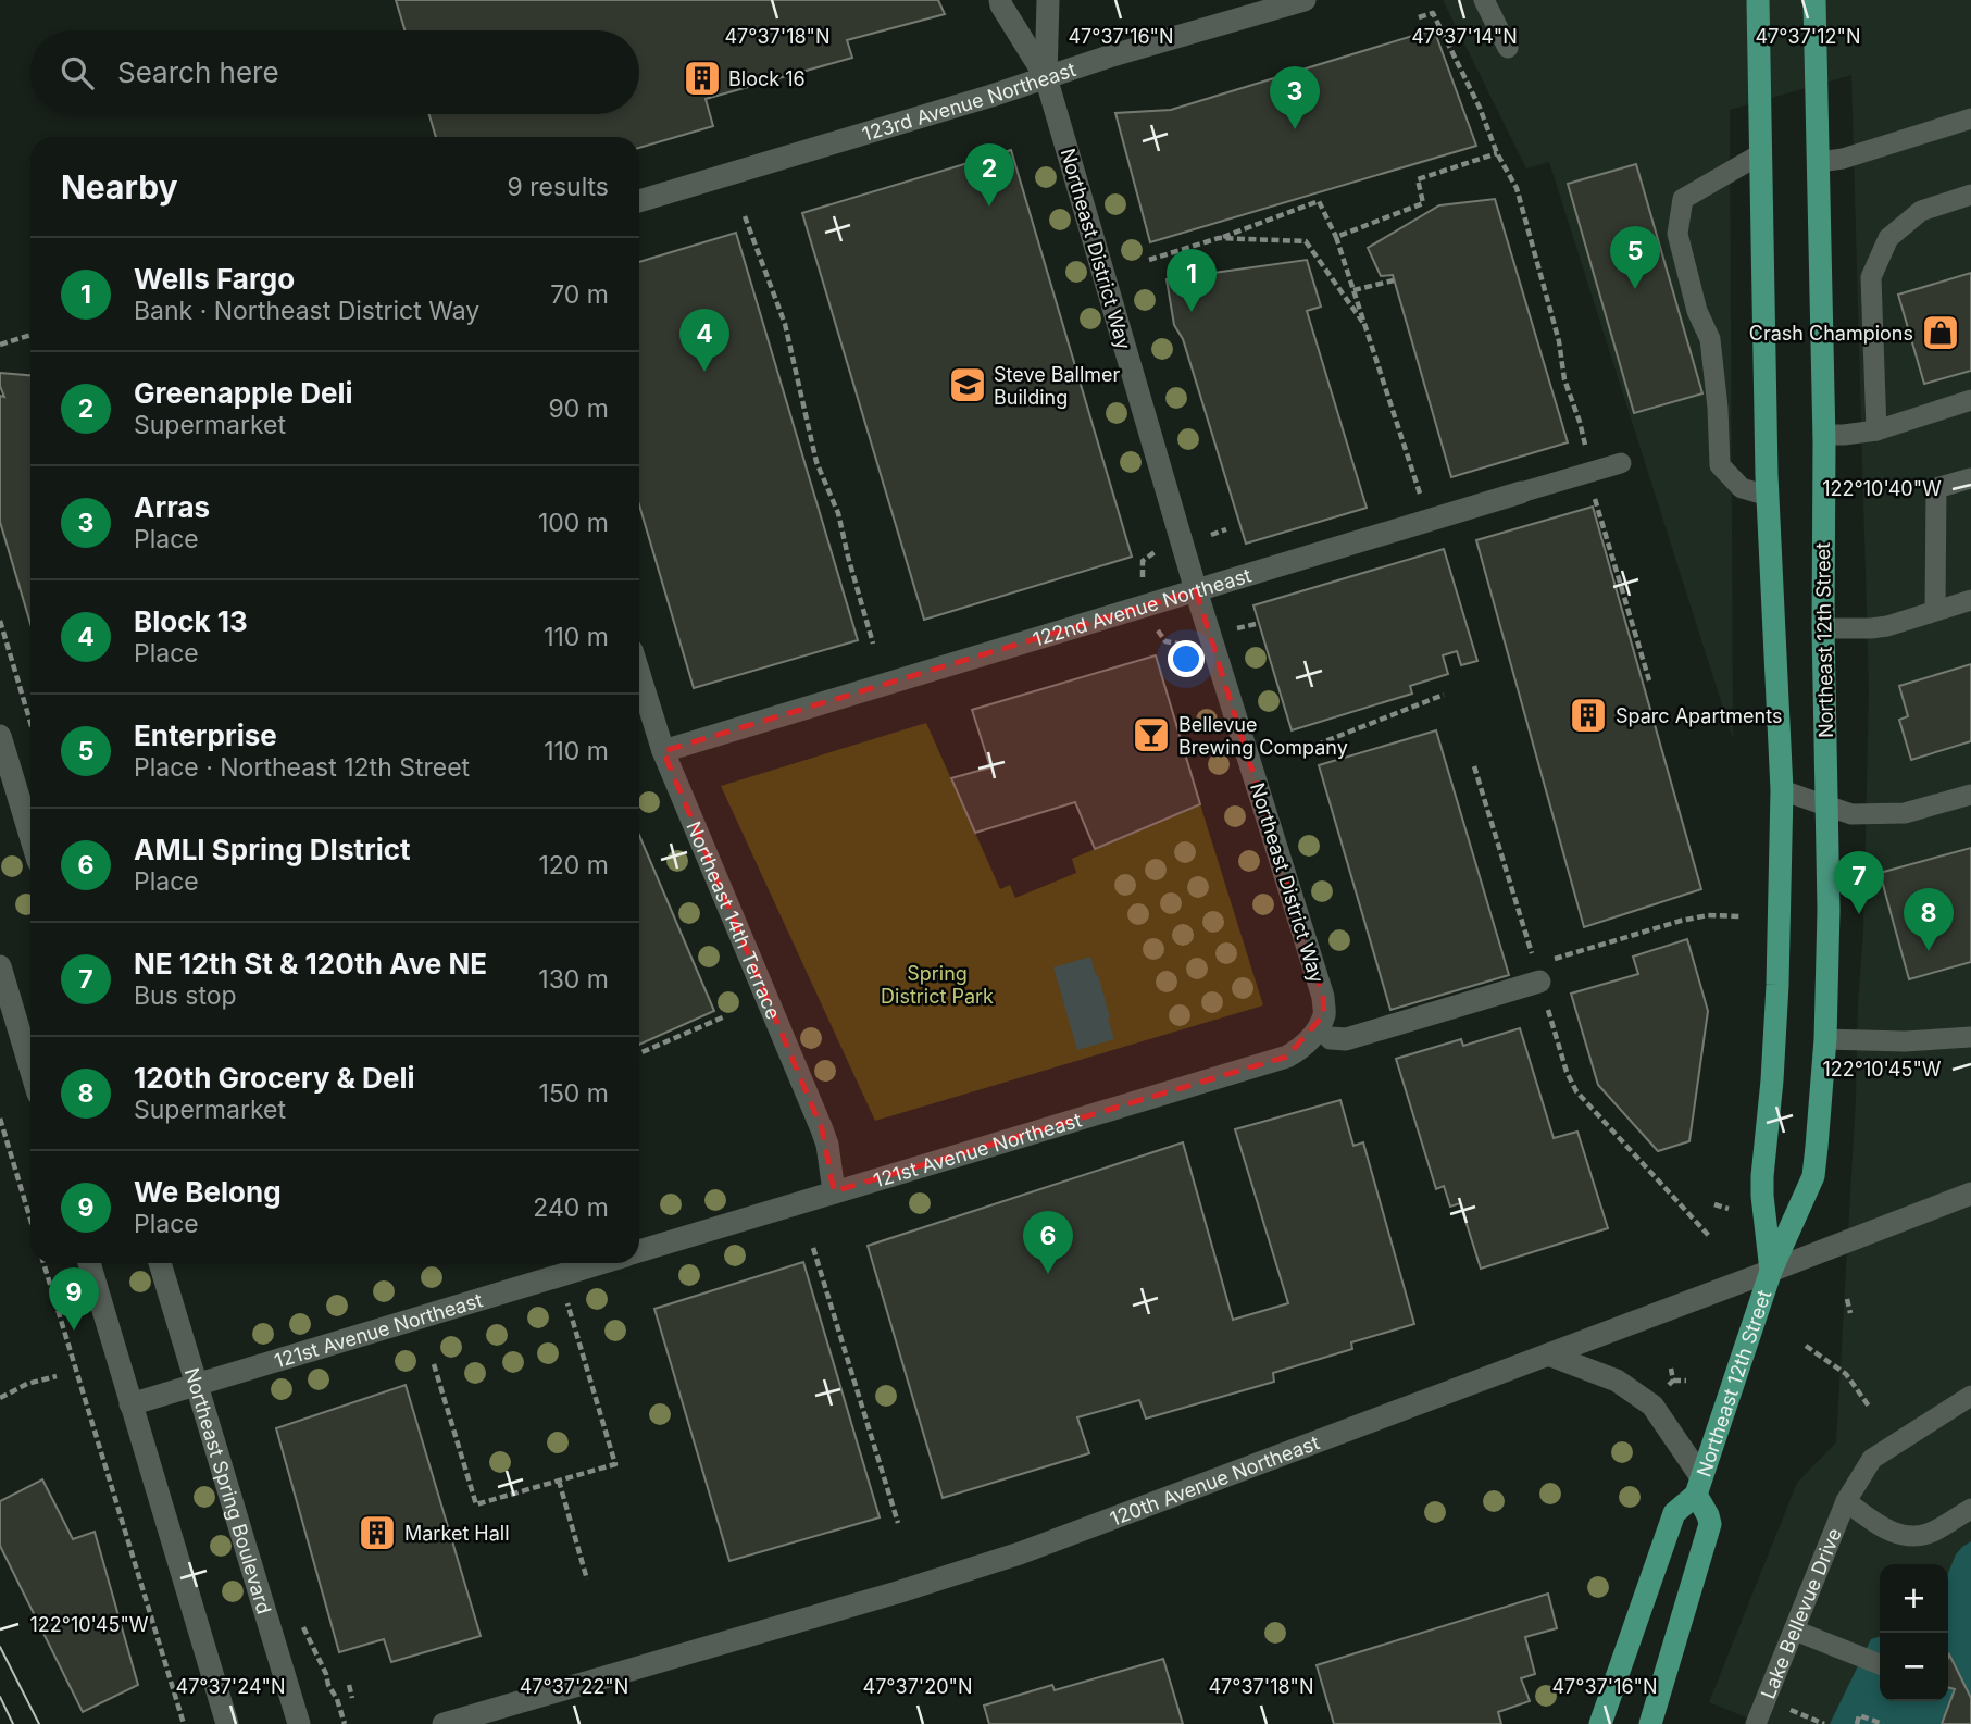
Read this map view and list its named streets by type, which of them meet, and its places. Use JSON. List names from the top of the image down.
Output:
{
  "streets": {
    "main road": ["Northeast 12th Street"],
    "street": [
      "123rd Avenue Northeast",
      "Northeast District Way",
      "122nd Avenue Northeast",
      "Northeast 14th Terrace",
      "121st Avenue Northeast",
      "120th Avenue Northeast",
      "Northeast Spring Boulevard"
    ],
    "lane": ["Lake Bellevue Drive"]
  },
  "crossings": [
    ["123rd Avenue Northeast", "Northeast District Way"],
    ["Northeast District Way", "122nd Avenue Northeast"],
    ["Northeast District Way", "121st Avenue Northeast"],
    ["122nd Avenue Northeast", "Northeast 14th Terrace"],
    ["Northeast 12th Street", "120th Avenue Northeast"],
    ["Northeast 14th Terrace", "121st Avenue Northeast"],
    ["121st Avenue Northeast", "Northeast Spring Boulevard"]
  ],
  "parks": ["Spring District Park"],
  "places": {
    "building": ["Block 16", "Sparc Apartments", "Market Hall"],
    "shop": ["Crash Champions"],
    "school or university": ["Steve Ballmer Building"],
    "bar": ["Bellevue Brewing Company"]
  },
  "page": {
    "search": "Search here",
    "pins": [
      "3",
      "2",
      "5",
      "1",
      "4",
      "7",
      "8",
      "6",
      "9"
    ],
    "heading": ["Nearby", "9 results"],
    "list": [
      {
        "mark": "1",
        "name": "Wells Fargo",
        "note": "Bank · Northeast District Way",
        "value": "70 m"
      },
      {
        "mark": "2",
        "name": "Greenapple Deli",
        "note": "Supermarket",
        "value": "90 m"
      },
      {
        "mark": "3",
        "name": "Arras",
        "note": "Place",
        "value": "100 m"
      },
      {
        "mark": "4",
        "name": "Block 13",
        "note": "Place",
        "value": "110 m"
      },
      {
        "mark": "5",
        "name": "Enterprise",
        "note": "Place · Northeast 12th Street",
        "value": "110 m"
      },
      {
        "mark": "6",
        "name": "AMLI Spring DIstrict",
        "note": "Place",
        "value": "120 m"
      },
      {
        "mark": "7",
        "name": "NE 12th St & 120th Ave NE",
        "note": "Bus stop",
        "value": "130 m"
      },
      {
        "mark": "8",
        "name": "120th Grocery & Deli",
        "note": "Supermarket",
        "value": "150 m"
      },
      {
        "mark": "9",
        "name": "We Belong",
        "note": "Place",
        "value": "240 m"
      }
    ],
    "map_buttons": ["+", "−"]
  },
  "coordinates": [
    "47°37'18\"N",
    "47°37'16\"N",
    "47°37'14\"N",
    "47°37'12\"N",
    "122°10'40\"W",
    "122°10'45\"W",
    "47°37'24\"N",
    "47°37'22\"N",
    "47°37'20\"N"
  ]
}
